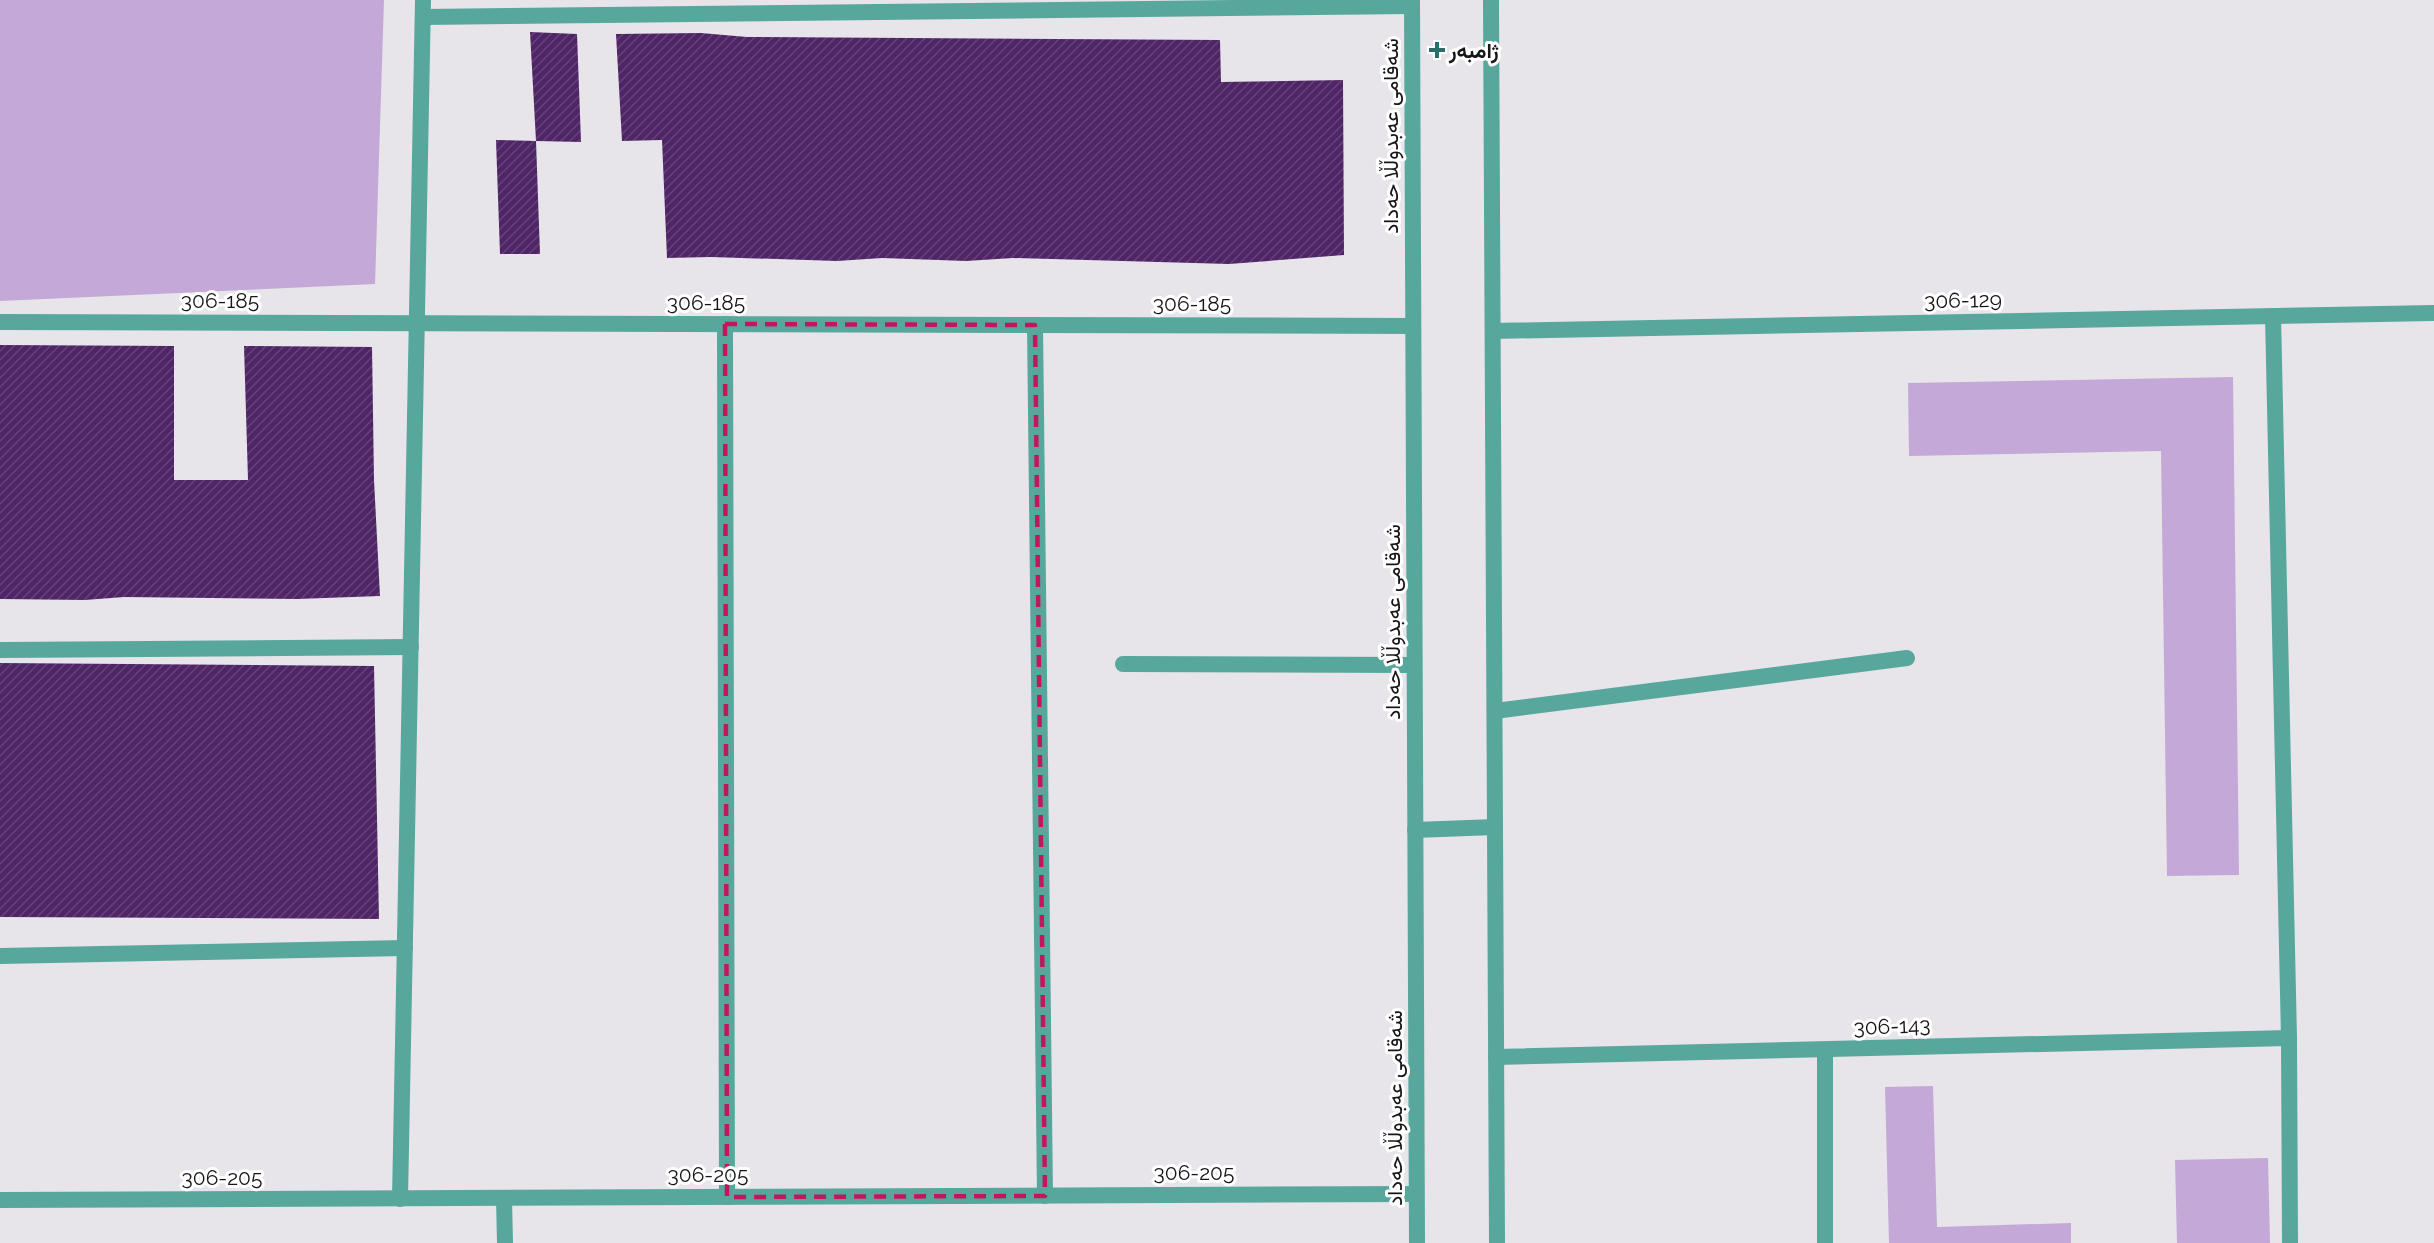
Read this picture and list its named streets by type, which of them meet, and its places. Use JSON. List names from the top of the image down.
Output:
{
  "streets": {
    "street": [
      "شەقامی عەبدوڵڵا حەداد",
      "306-185",
      "306-129",
      "306-143",
      "306-205"
    ]
  },
  "crossings": [
    ["شەقامی عەبدوڵڵا حەداد", "306-185"],
    ["شەقامی عەبدوڵڵا حەداد", "306-205"]
  ],
  "places": {
    "health": ["ژامبەر"]
  }
}
